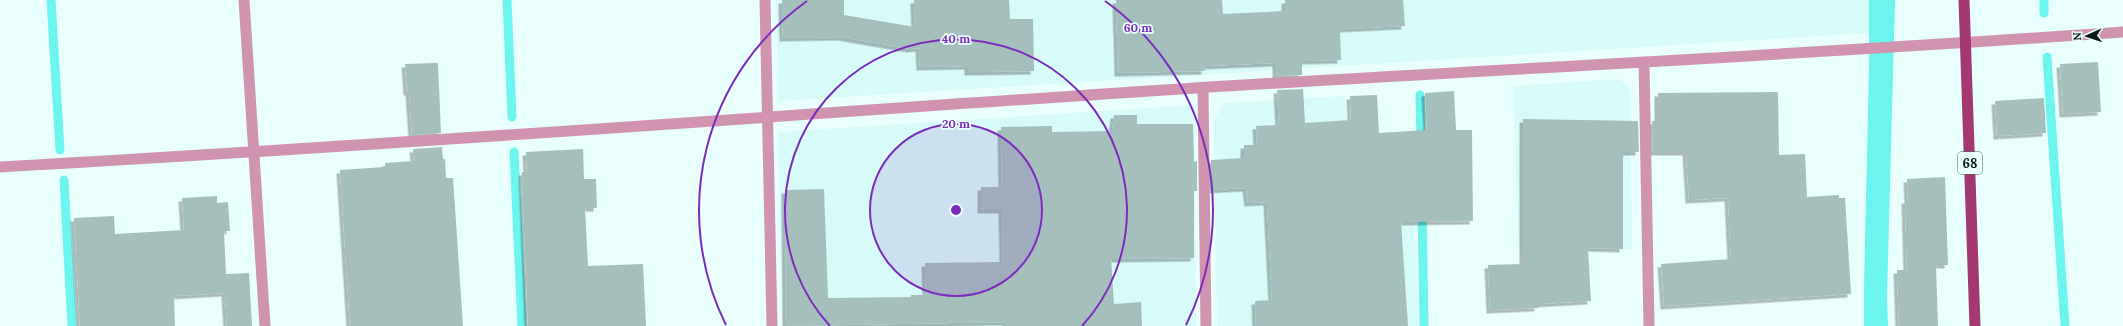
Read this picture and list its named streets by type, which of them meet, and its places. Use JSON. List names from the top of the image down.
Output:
{
  "streets": {
    "main road": ["68"]
  },
  "north": "left",
  "rings": ["60 m", "40 m", "20 m"]
}
